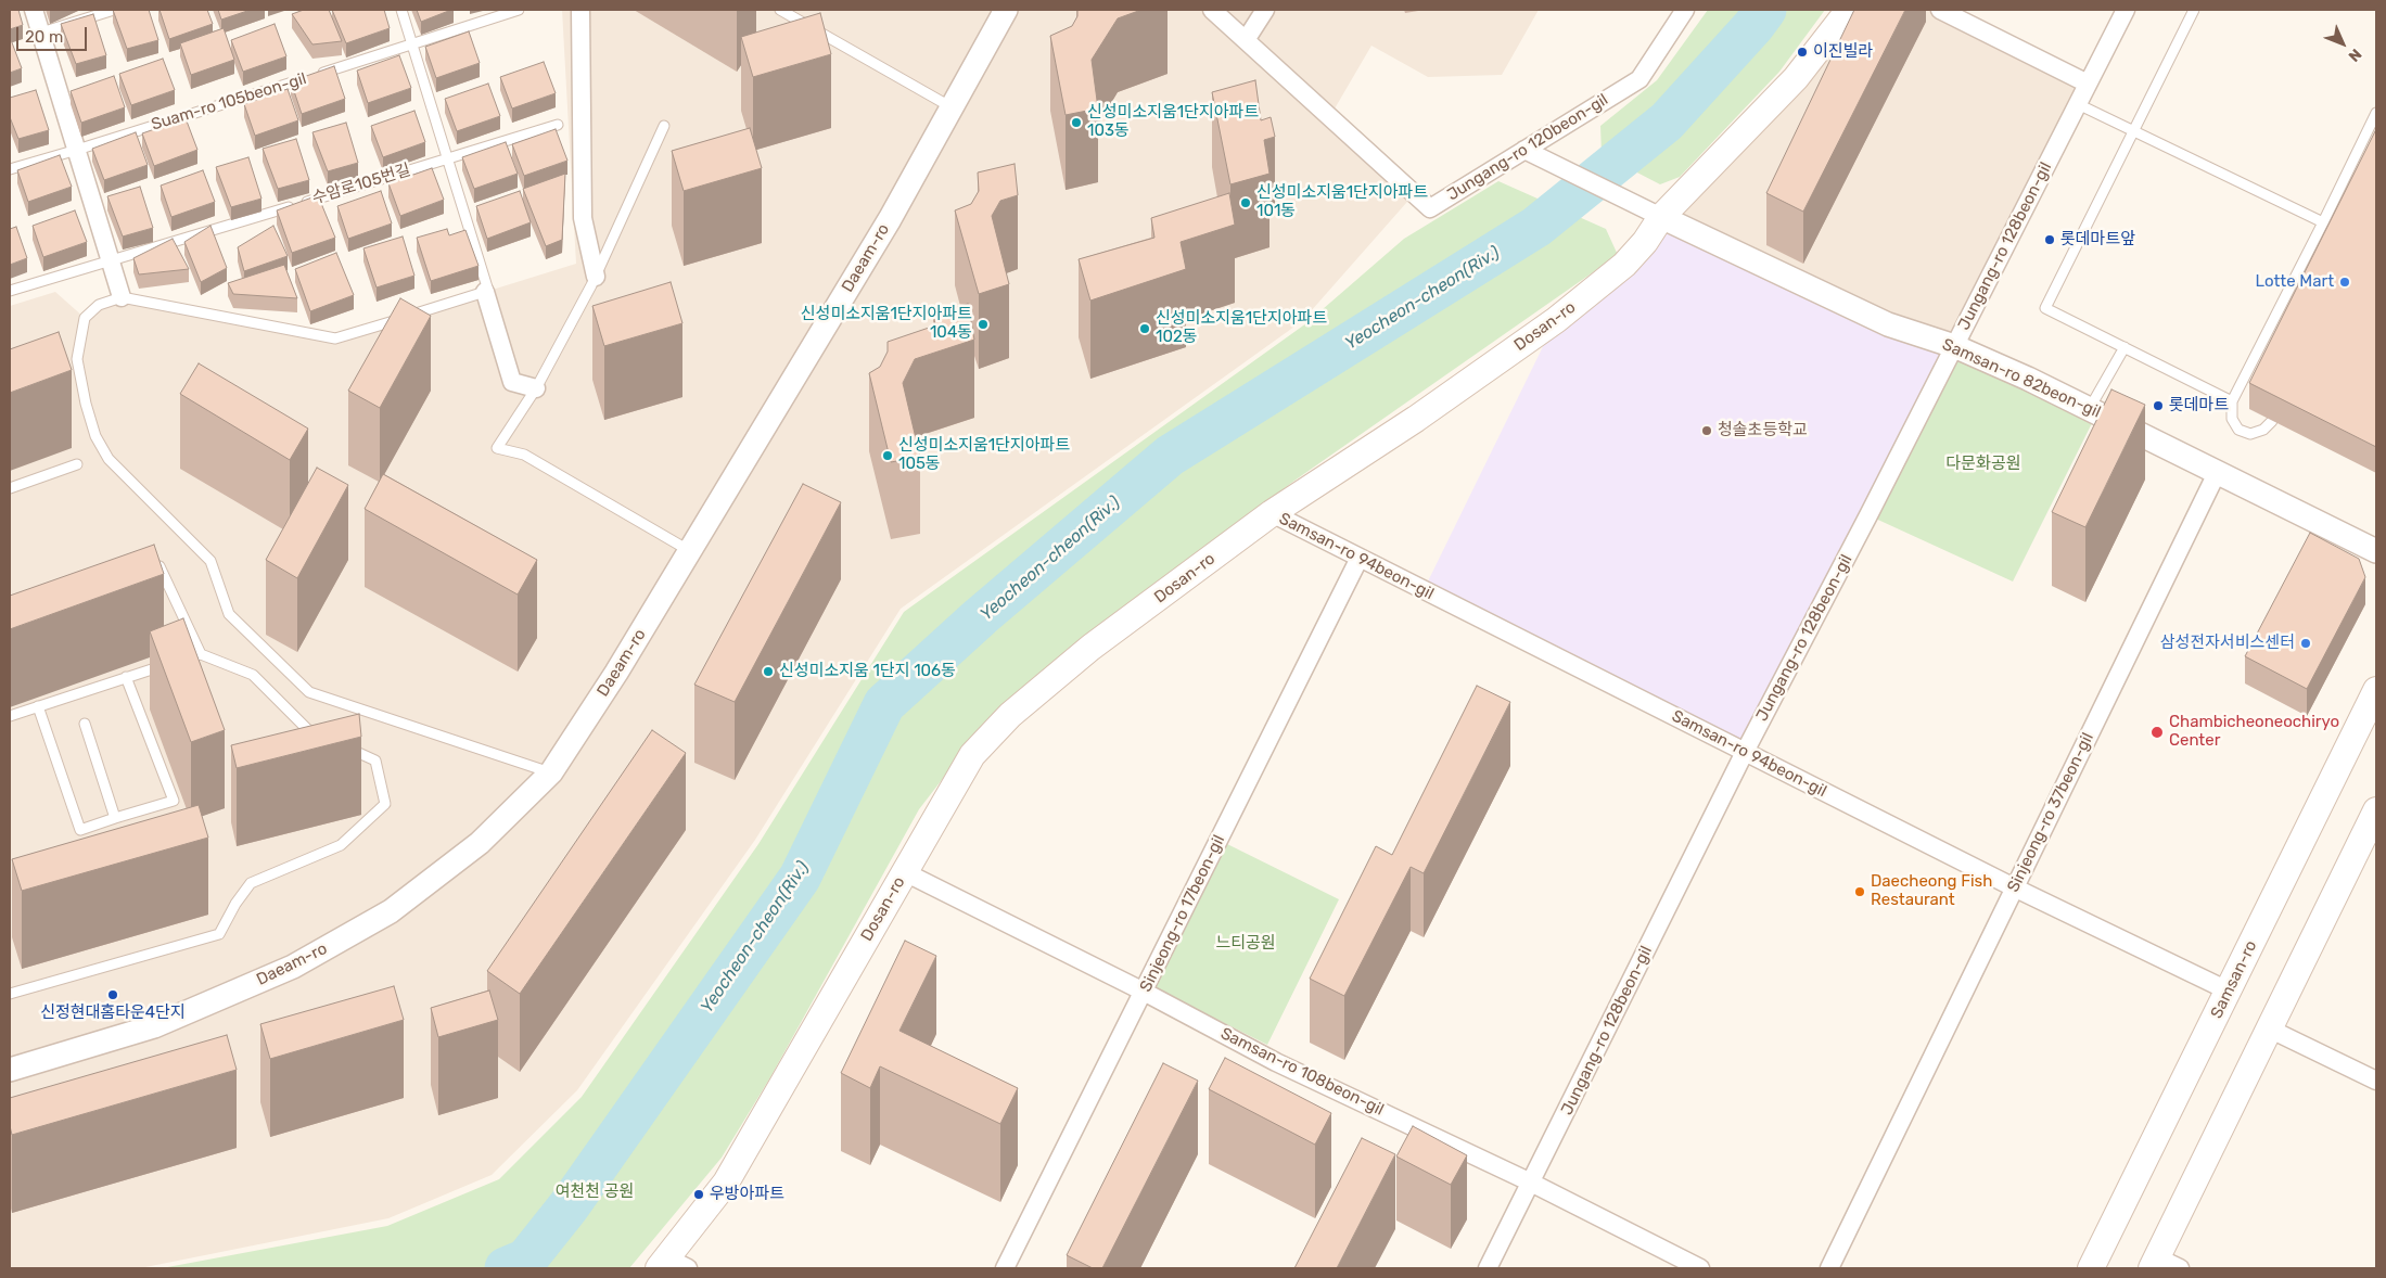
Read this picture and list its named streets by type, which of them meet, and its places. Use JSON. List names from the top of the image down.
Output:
{
  "streets": {
    "main road": ["Dosan-ro", "Samsan-ro"],
    "street": [
      "Jungang-ro 120beon-gil",
      "Jungang-ro 128beon-gil",
      "Daeam-ro",
      "Samsan-ro 82beon-gil",
      "Samsan-ro 94beon-gil",
      "Sinjeong-ro 37beon-gil",
      "Sinjeong-ro 17beon-gil",
      "Samsan-ro 108beon-gil"
    ],
    "lane": ["Suam-ro 105beon-gil", "수암로105번길"]
  },
  "crossings": [
    ["Jungang-ro 128beon-gil", "Samsan-ro 82beon-gil"],
    ["Jungang-ro 128beon-gil", "Samsan-ro 94beon-gil"],
    ["Jungang-ro 128beon-gil", "Samsan-ro 108beon-gil"],
    ["Dosan-ro", "Samsan-ro 82beon-gil"],
    ["Dosan-ro", "Samsan-ro 94beon-gil"],
    ["Dosan-ro", "Samsan-ro 108beon-gil"],
    ["Samsan-ro 82beon-gil", "Sinjeong-ro 37beon-gil"],
    ["Samsan-ro 94beon-gil", "Sinjeong-ro 37beon-gil"],
    ["Samsan-ro 94beon-gil", "Sinjeong-ro 17beon-gil"],
    ["Samsan-ro 94beon-gil", "Samsan-ro"],
    ["Sinjeong-ro 17beon-gil", "Samsan-ro 108beon-gil"]
  ],
  "water": ["Yeocheon-cheon(Riv.)"],
  "parks": ["다문화공원", "느티공원", "여천천 공원"],
  "places": [
    "이진빌라",
    "신성미소지움1단지아파트 103동",
    "신성미소지움1단지아파트 101동",
    "롯데마트앞",
    "Lotte Mart",
    "신성미소지움1단지아파트 104동",
    "신성미소지움1단지아파트 102동",
    "롯데마트",
    "청솔초등학교",
    "신성미소지움1단지아파트 105동",
    "삼성전자서비스센터",
    "신성미소지움 1단지 106동",
    "Chambicheoneochiryo Center",
    "Daecheong Fish Restaurant",
    "신정현대홈타운4단지",
    "우방아파트"
  ],
  "scale_bar": "20 m",
  "north": "bottom right"
}
